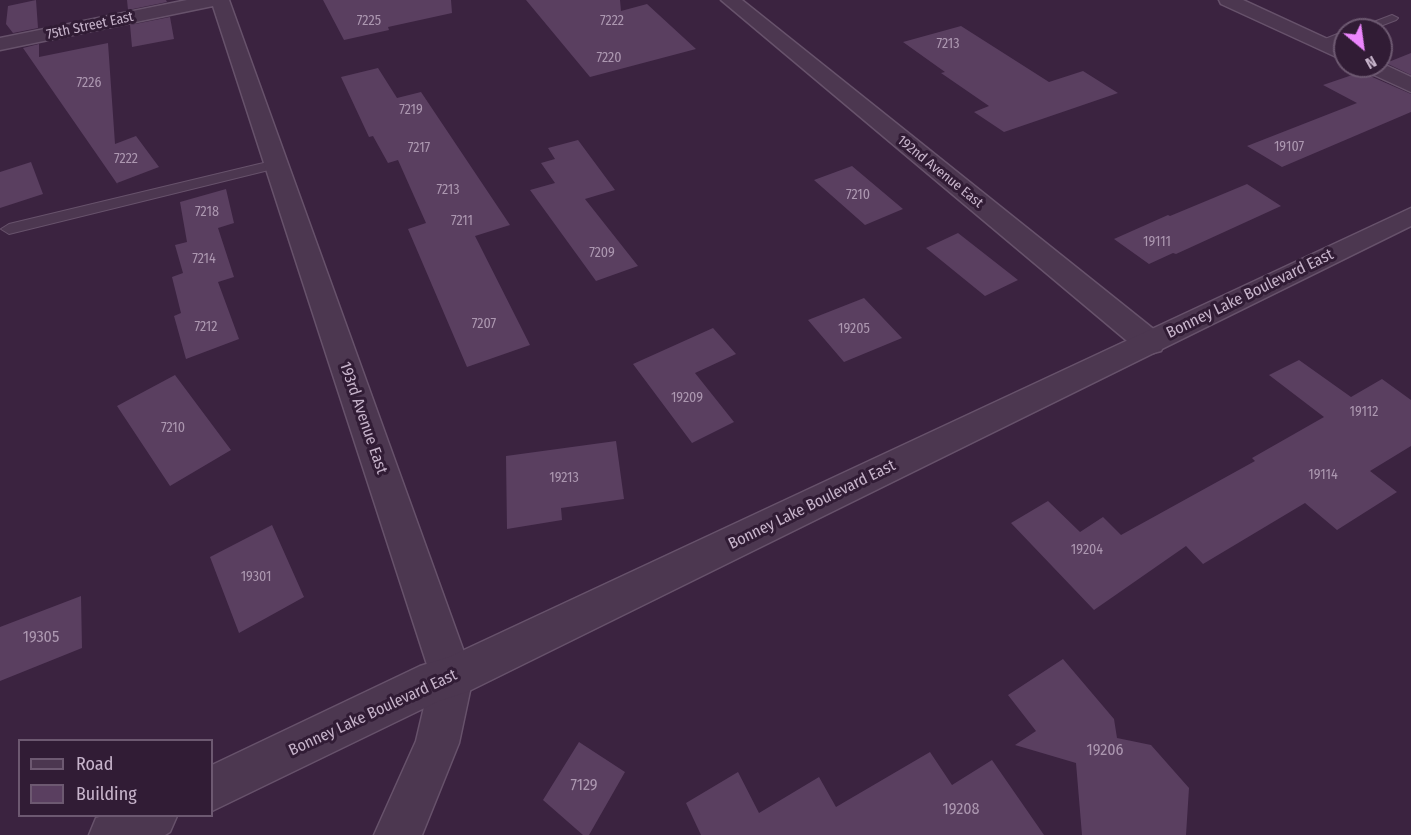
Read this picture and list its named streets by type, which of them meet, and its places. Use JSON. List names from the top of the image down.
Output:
{
  "streets": {
    "street": [
      "75th Street East",
      "192nd Avenue East",
      "Bonney Lake Boulevard East",
      "193rd Avenue East"
    ]
  },
  "crossings": [
    ["75th Street East", "193rd Avenue East"],
    ["192nd Avenue East", "Bonney Lake Boulevard East"],
    ["Bonney Lake Boulevard East", "193rd Avenue East"]
  ],
  "house_numbers": [
    "7225",
    "7222",
    "7213",
    "7220",
    "7226",
    "7219",
    "19107",
    "7217",
    "7222",
    "7213",
    "7210",
    "7218",
    "7211",
    "19111",
    "7209",
    "7214",
    "7207",
    "7212",
    "19205",
    "19209",
    "19112",
    "7210",
    "19114",
    "19213",
    "19204",
    "19301",
    "19305",
    "19206",
    "7129",
    "19208"
  ],
  "legend": ["Road", "Building"],
  "north": "bottom right"
}
